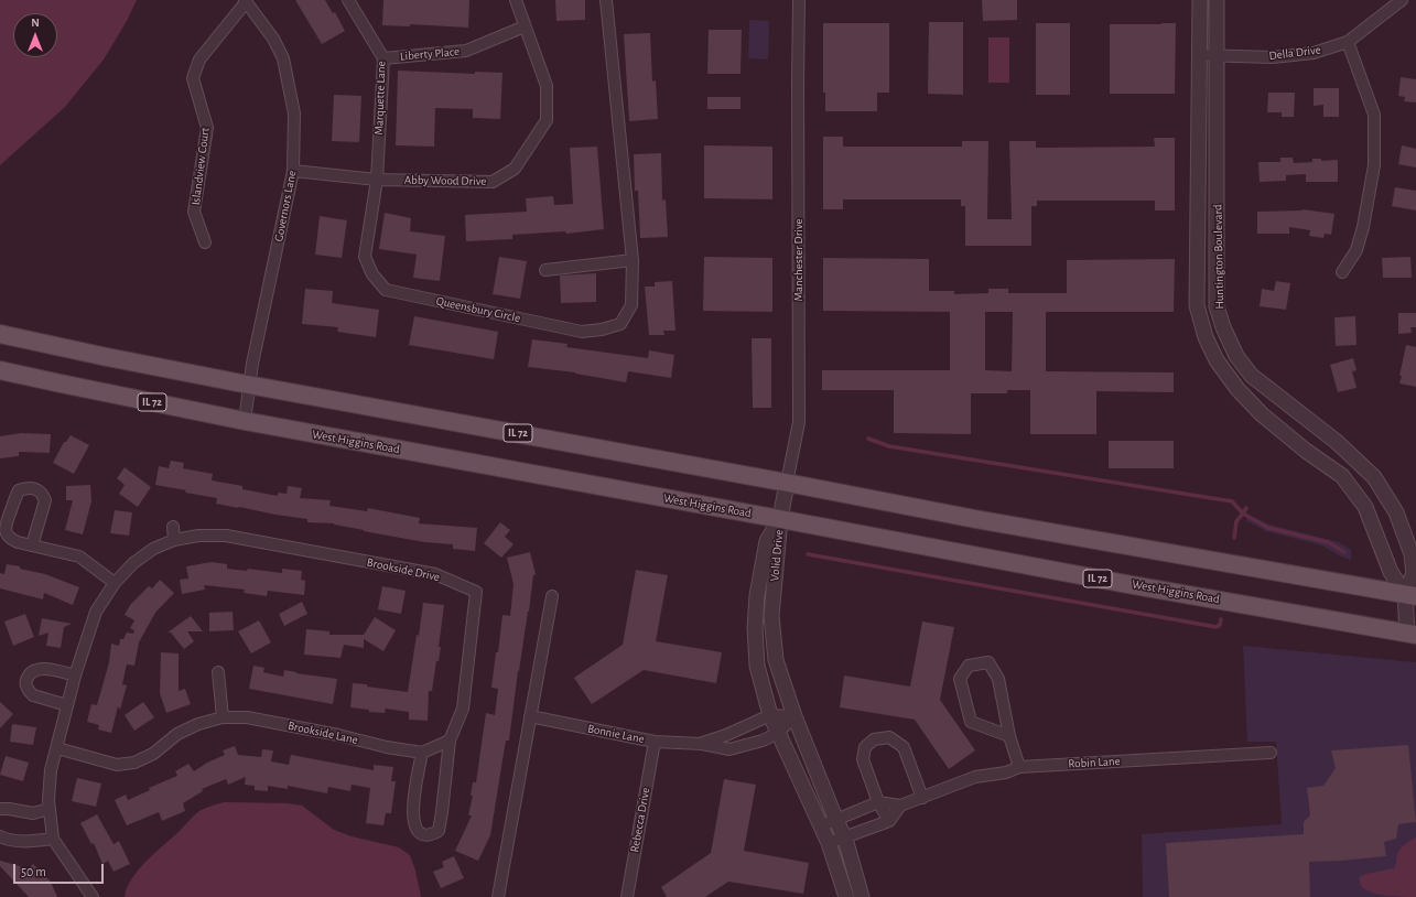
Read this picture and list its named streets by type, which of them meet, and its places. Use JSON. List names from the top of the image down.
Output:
{
  "streets": {
    "main road": ["IL 72", "West Higgins Road"],
    "street": [
      "Della Drive",
      "Liberty Place",
      "Marquette Lane",
      "Islandview Court",
      "Abby Wood Drive",
      "Governors Lane",
      "Huntington Boulevard",
      "Manchester Drive",
      "Queensbury Circle",
      "Volid Drive",
      "Brookside Drive",
      "Brookside Lane",
      "Bonnie Lane",
      "Robin Lane",
      "Rebecca Drive"
    ]
  },
  "crossings": [
    ["Della Drive", "Huntington Boulevard"],
    ["Liberty Place", "Marquette Lane"],
    ["Liberty Place", "Abby Wood Drive"],
    ["Marquette Lane", "Abby Wood Drive"],
    ["Marquette Lane", "Queensbury Circle"],
    ["Islandview Court", "Governors Lane"],
    ["Abby Wood Drive", "Governors Lane"],
    ["Abby Wood Drive", "Queensbury Circle"],
    ["Governors Lane", "IL 72"],
    ["Governors Lane", "West Higgins Road"],
    ["Huntington Boulevard", "IL 72"],
    ["Huntington Boulevard", "West Higgins Road"],
    ["Manchester Drive", "IL 72"],
    ["Manchester Drive", "West Higgins Road"],
    ["Manchester Drive", "Volid Drive"],
    ["West Higgins Road", "Volid Drive"],
    ["Volid Drive", "Bonnie Lane"],
    ["Brookside Drive", "Brookside Lane"],
    ["Bonnie Lane", "Rebecca Drive"]
  ],
  "scale_bar": "50 m",
  "north": "top"
}
